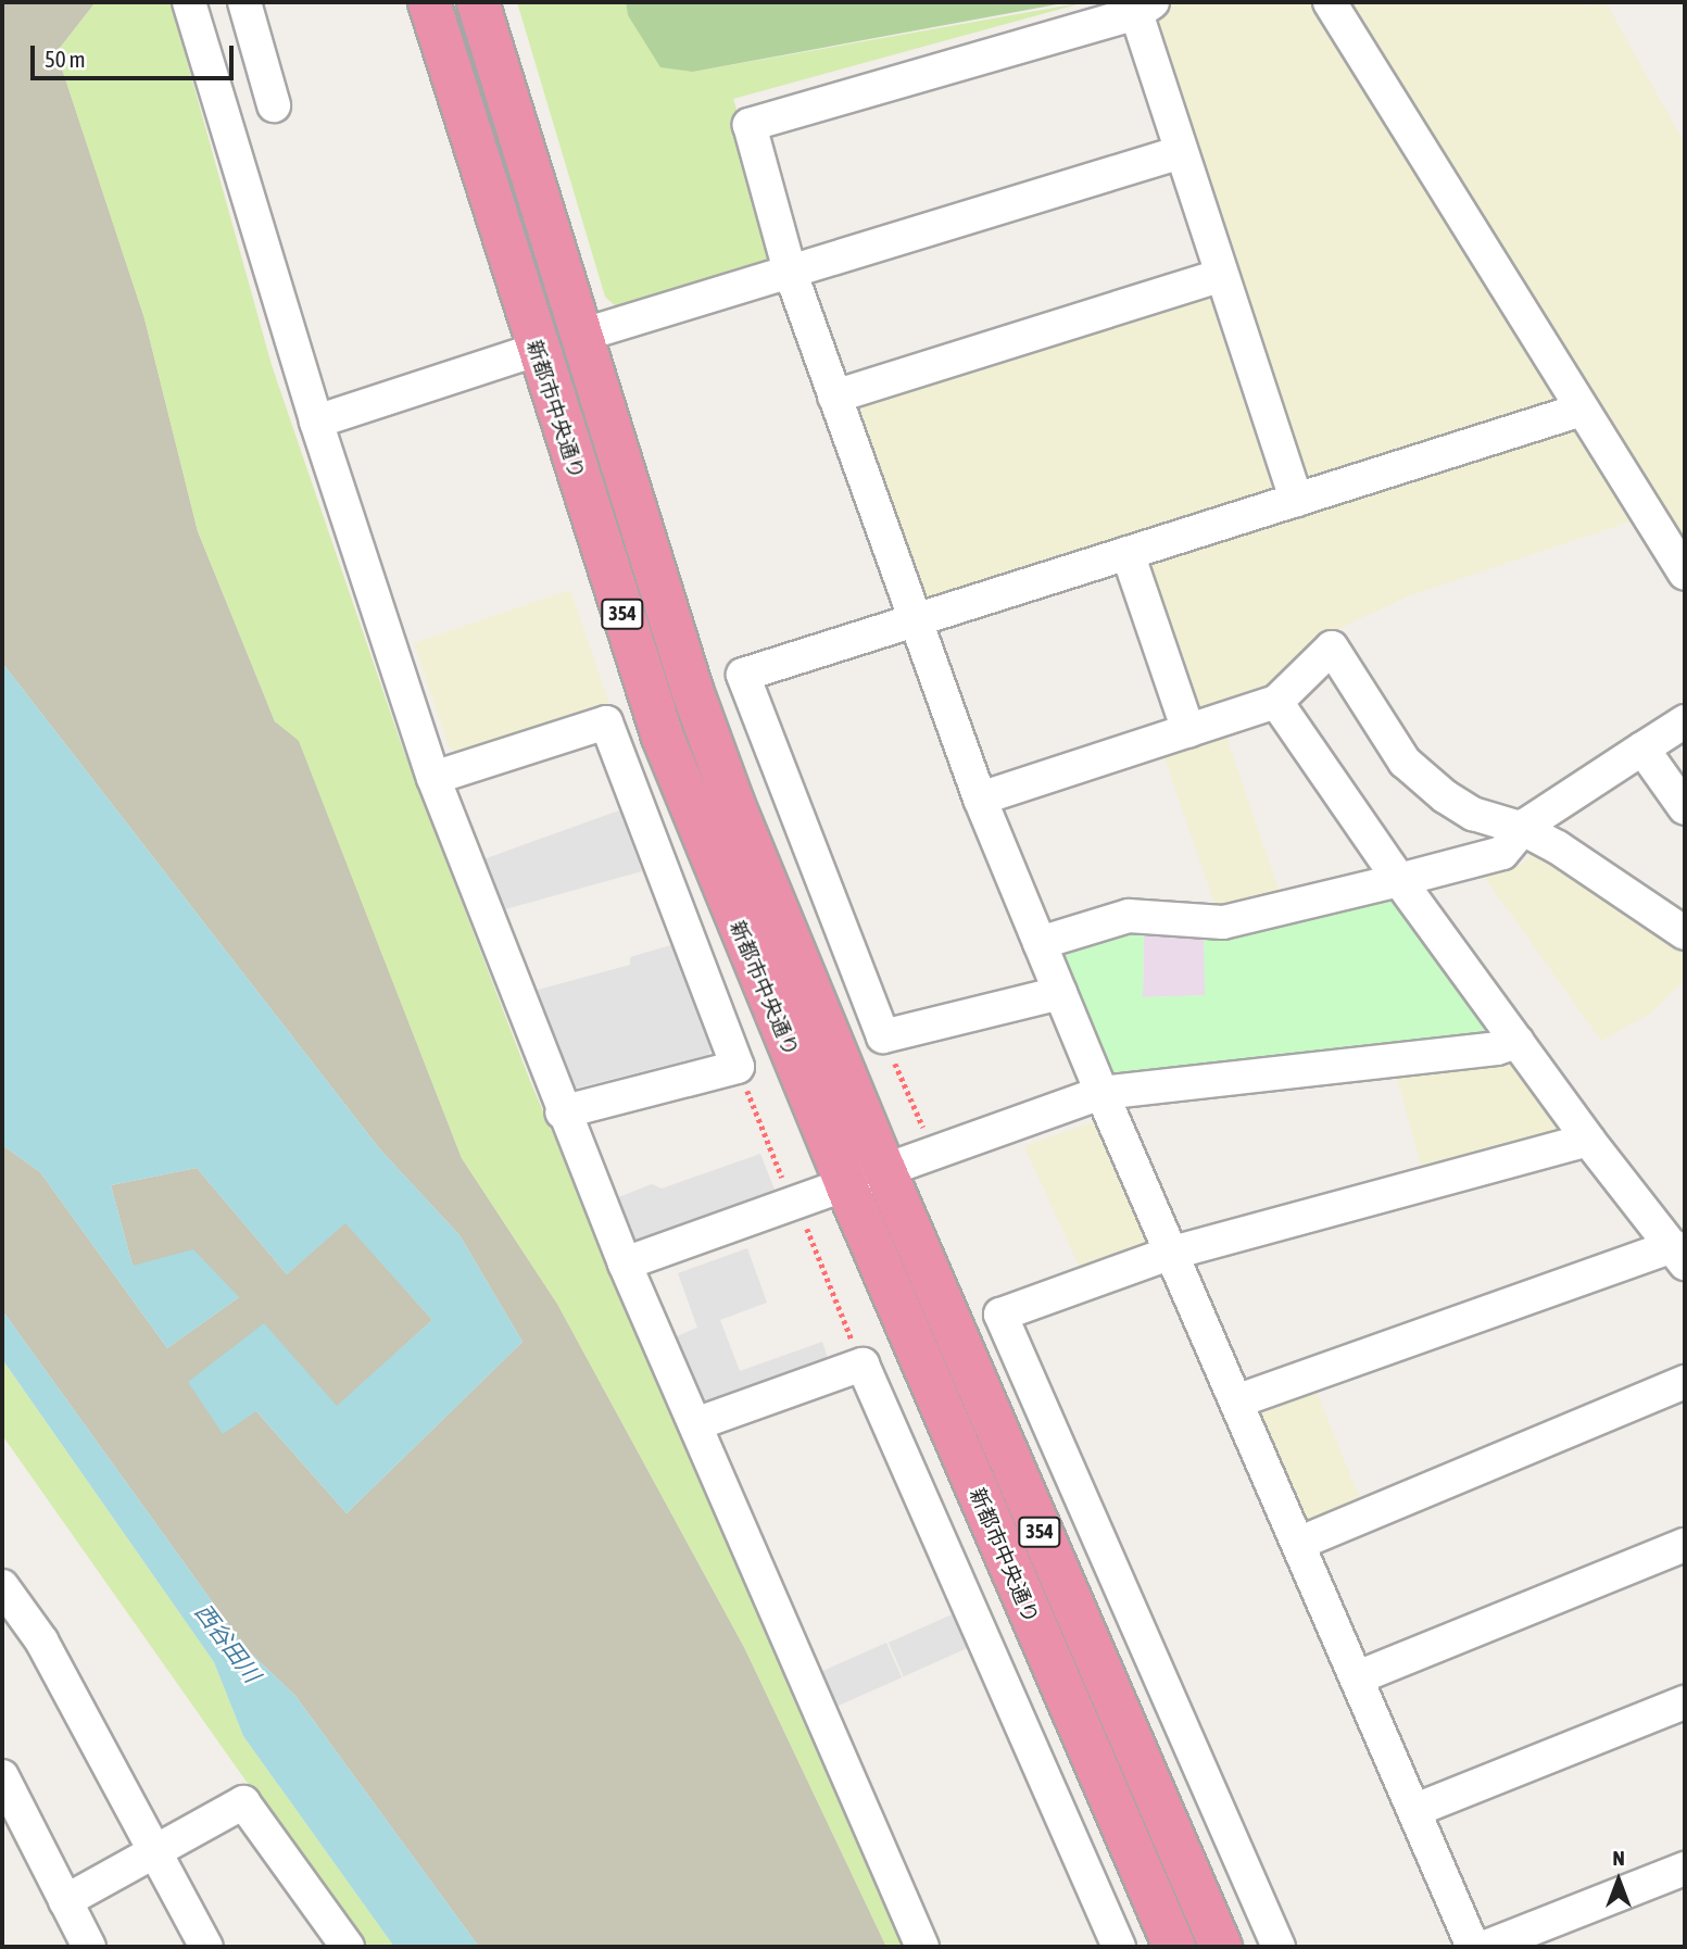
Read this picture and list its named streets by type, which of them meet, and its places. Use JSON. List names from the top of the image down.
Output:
{
  "streets": {
    "highway": ["新都市中央通り", "354"]
  },
  "water": ["西谷田川"],
  "scale_bar": "50 m",
  "north": "top"
}
